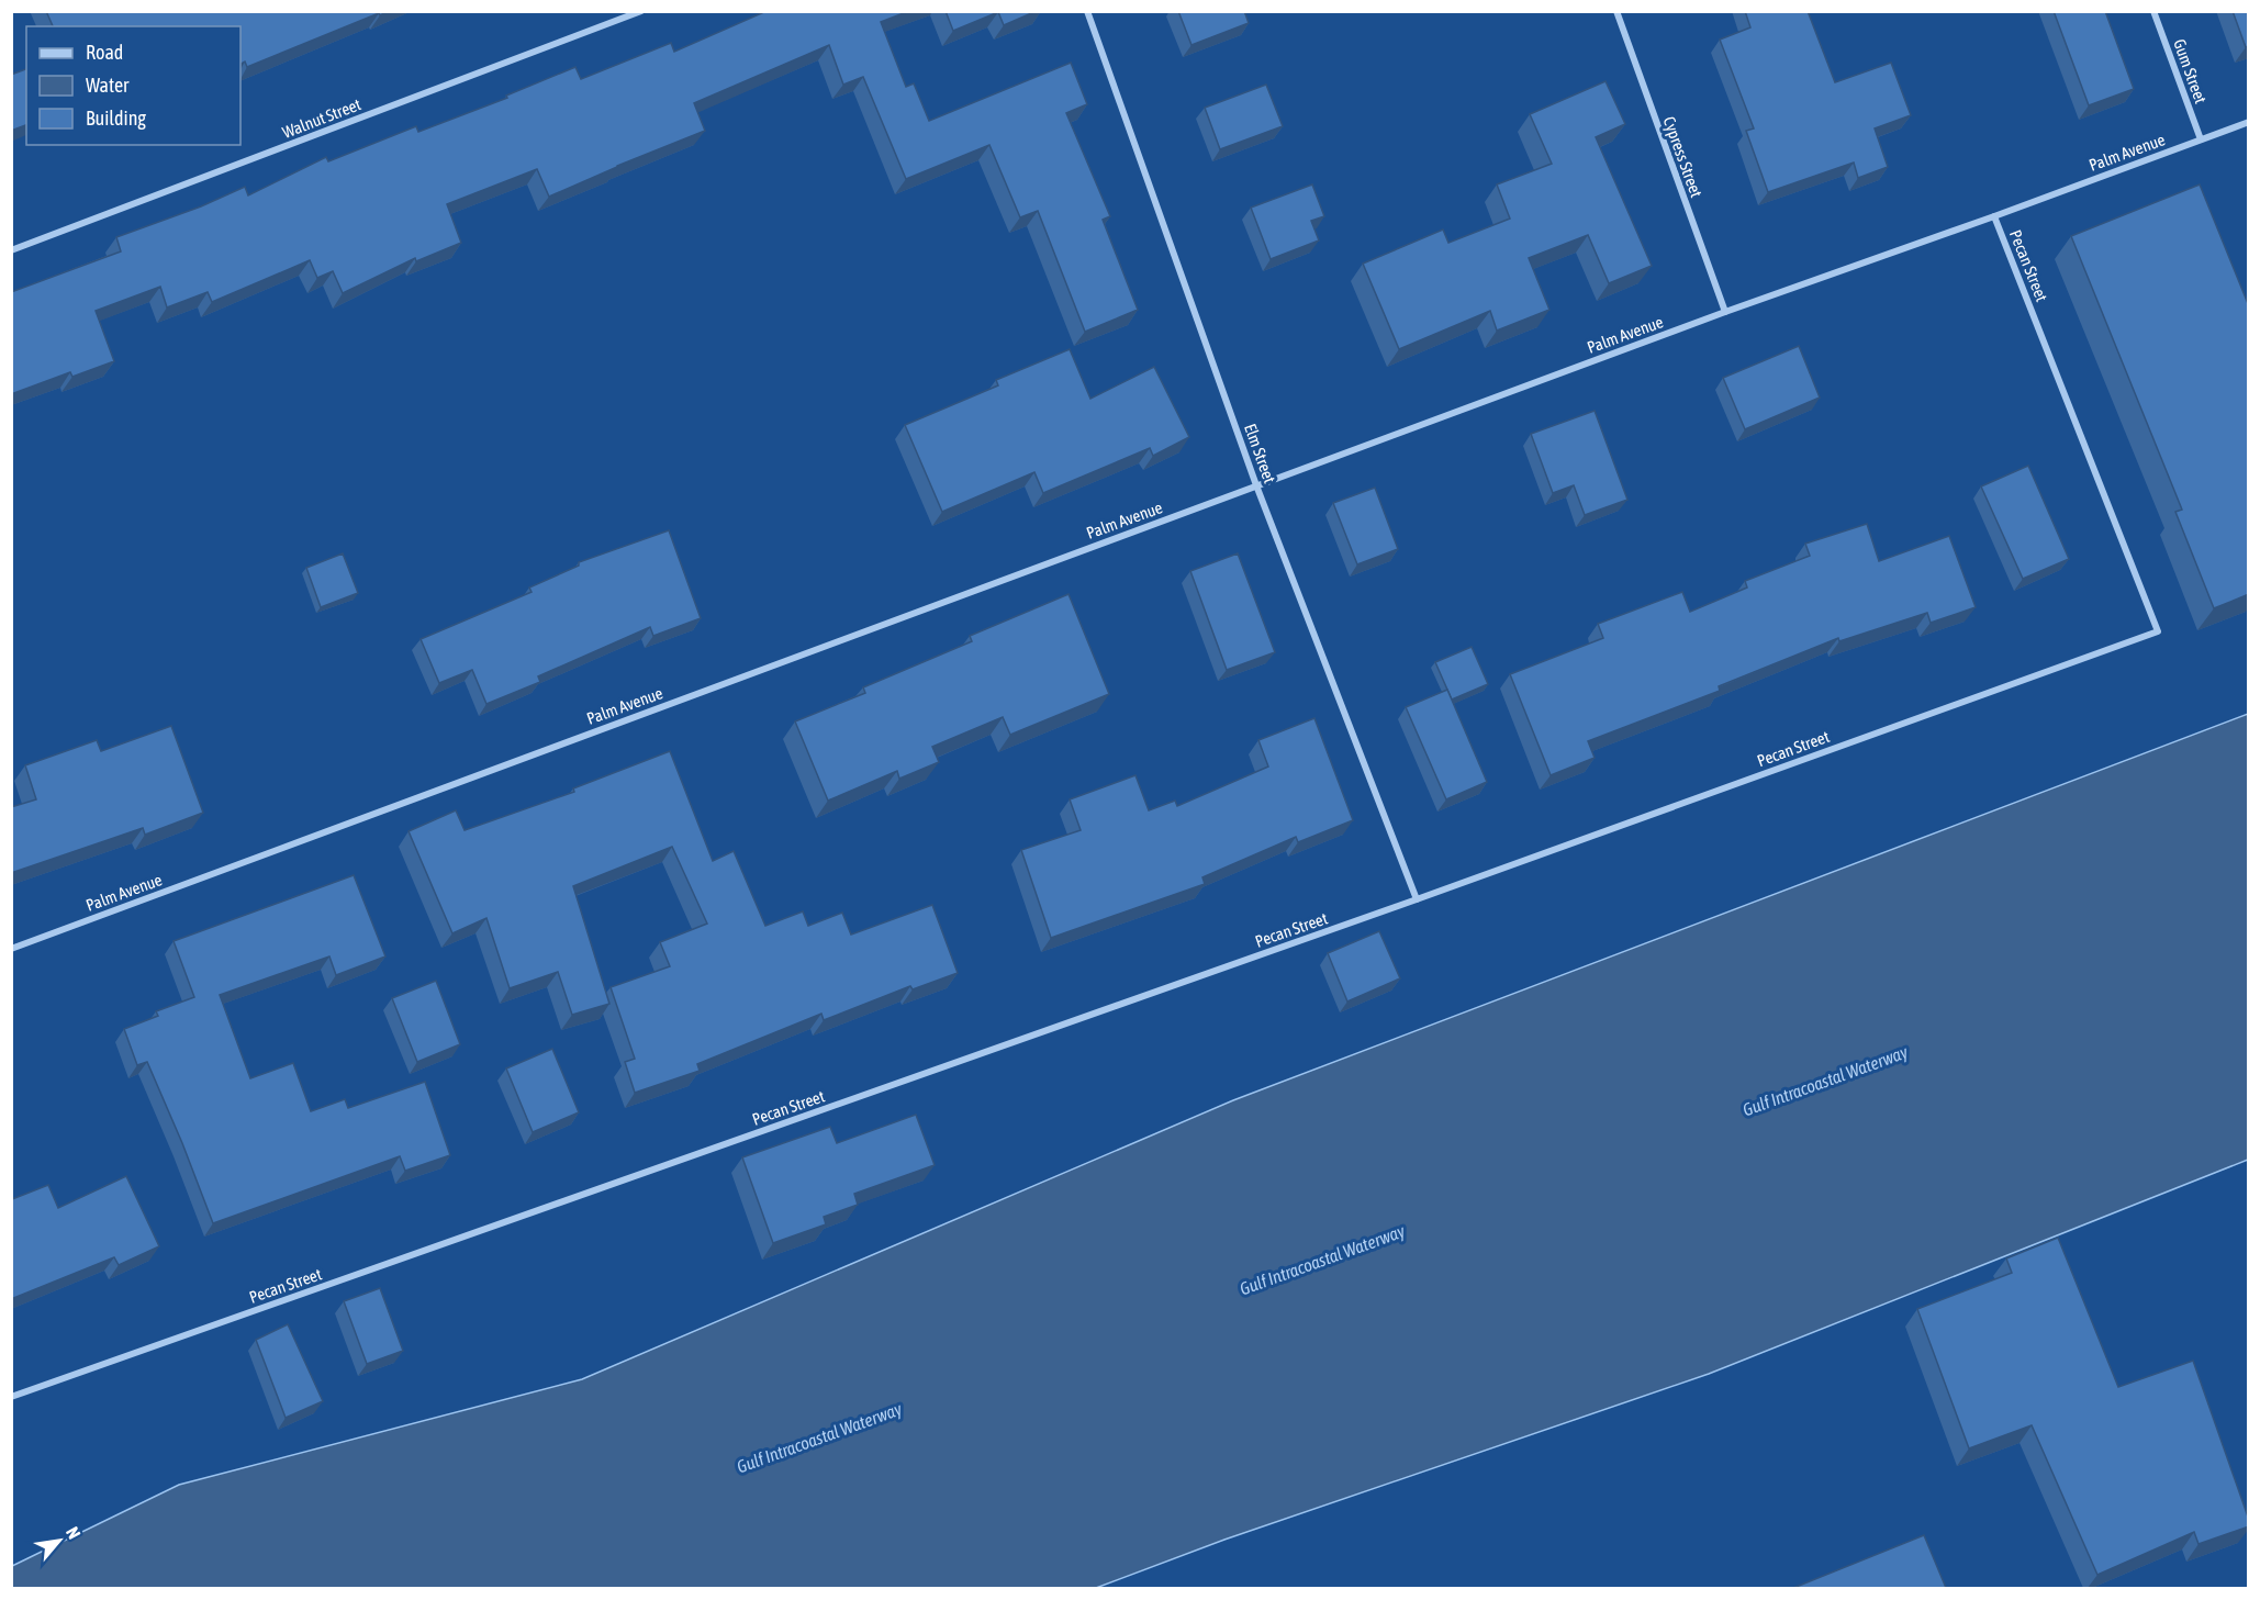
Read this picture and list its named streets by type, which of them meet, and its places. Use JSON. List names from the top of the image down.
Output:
{
  "streets": {
    "street": [
      "Gum Street",
      "Walnut Street",
      "Palm Avenue",
      "Cypress Street",
      "Pecan Street",
      "Elm Street"
    ]
  },
  "crossings": [
    ["Gum Street", "Palm Avenue"],
    ["Palm Avenue", "Cypress Street"],
    ["Palm Avenue", "Pecan Street"],
    ["Palm Avenue", "Elm Street"],
    ["Pecan Street", "Elm Street"]
  ],
  "water": ["Gulf Intracoastal Waterway"],
  "legend": ["Road", "Water", "Building"],
  "north": "top right"
}
